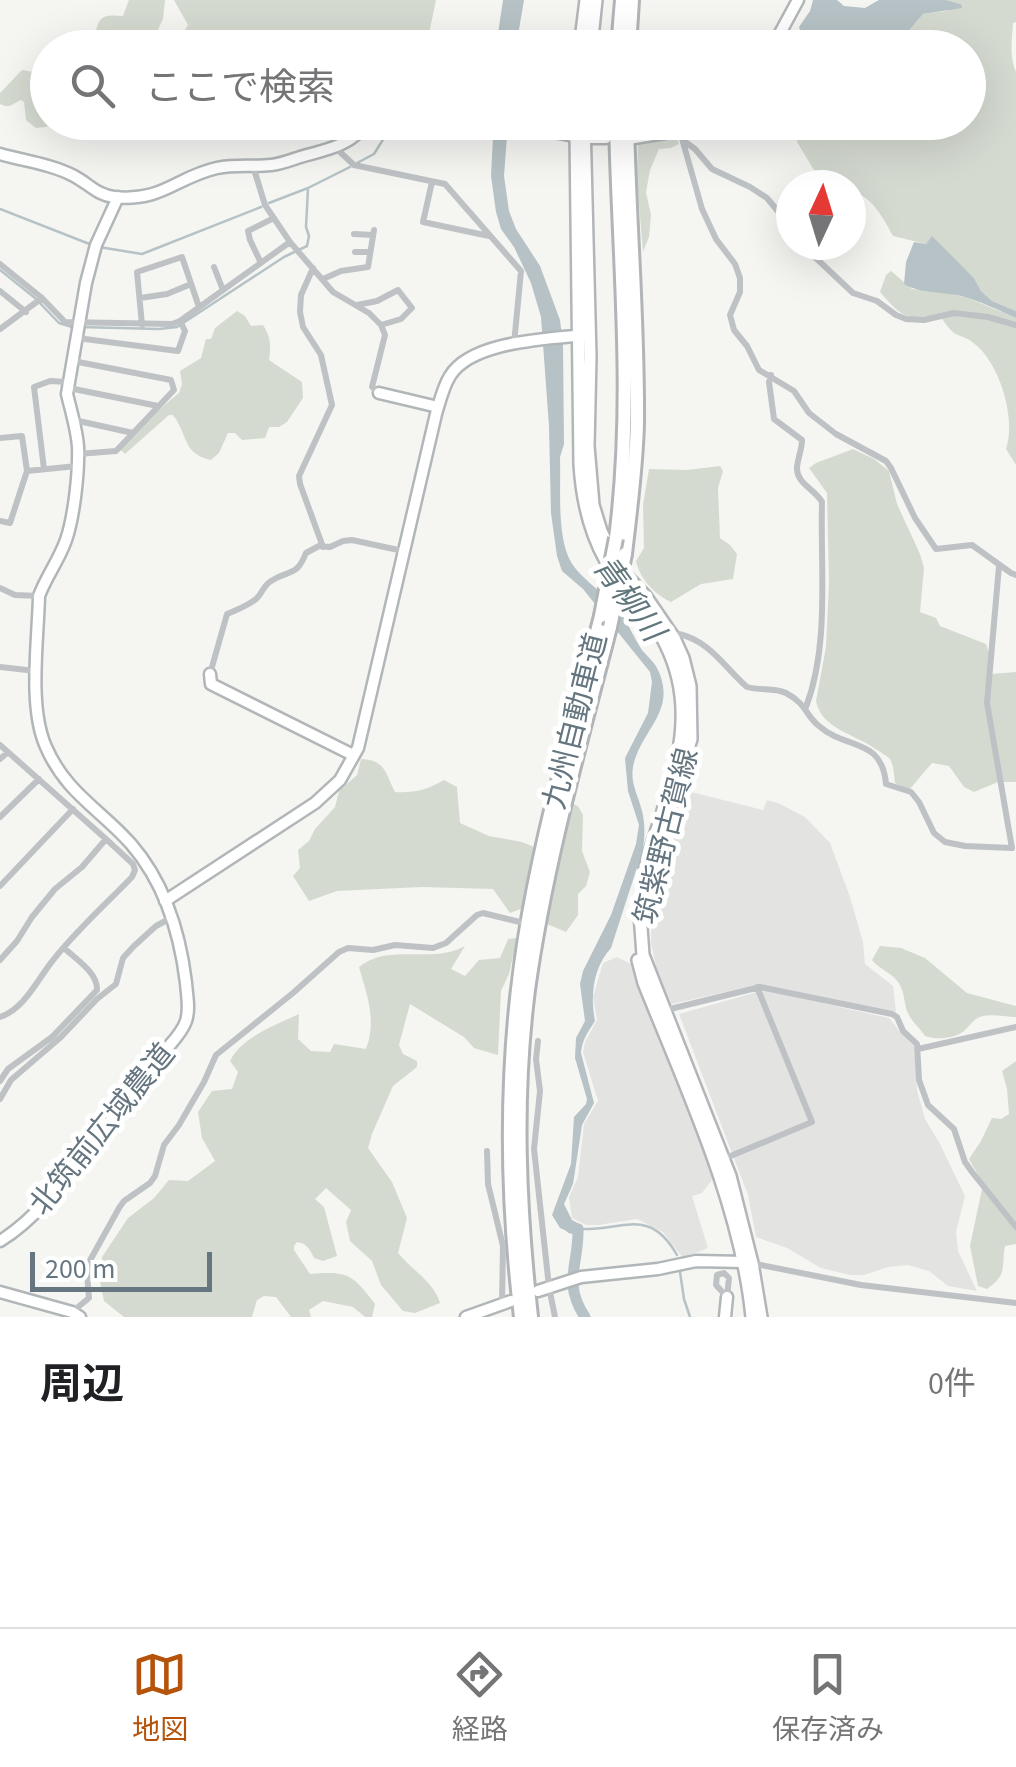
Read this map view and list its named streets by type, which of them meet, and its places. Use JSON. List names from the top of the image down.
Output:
{
  "streets": {
    "highway": ["九州自動車道"],
    "main road": ["筑紫野古賀線"],
    "street": ["北筑前広域農道"]
  },
  "water": ["青柳川"],
  "scale_bar": "200 m",
  "north": "top",
  "page": {
    "search": "ここで検索",
    "scale": "200 m",
    "heading": ["周辺", "0件"],
    "nav": ["地図", "経路", "保存済み"]
  }
}
